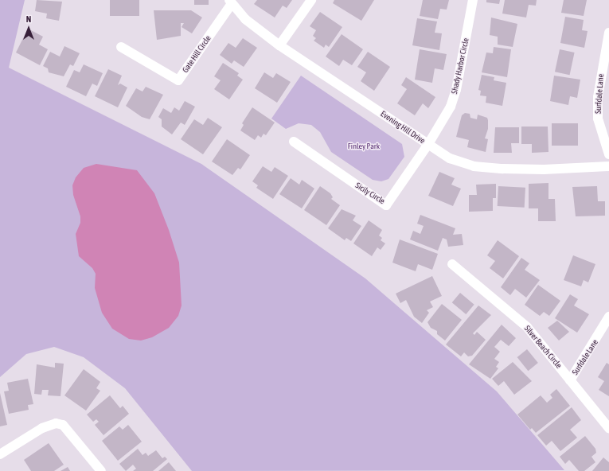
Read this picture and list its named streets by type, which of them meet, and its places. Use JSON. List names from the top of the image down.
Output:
{
  "streets": {
    "street": [
      "Gate Hill Circle",
      "Shady Harbor Circle",
      "Surfdale Lane",
      "Evening Hill Drive",
      "Sicily Circle",
      "Silver Beach Circle"
    ]
  },
  "crossings": [
    ["Gate Hill Circle", "Evening Hill Drive"],
    ["Shady Harbor Circle", "Evening Hill Drive"],
    ["Shady Harbor Circle", "Sicily Circle"],
    ["Surfdale Lane", "Silver Beach Circle"],
    ["Evening Hill Drive", "Sicily Circle"]
  ],
  "parks": ["Finley Park"],
  "north": "top"
}
